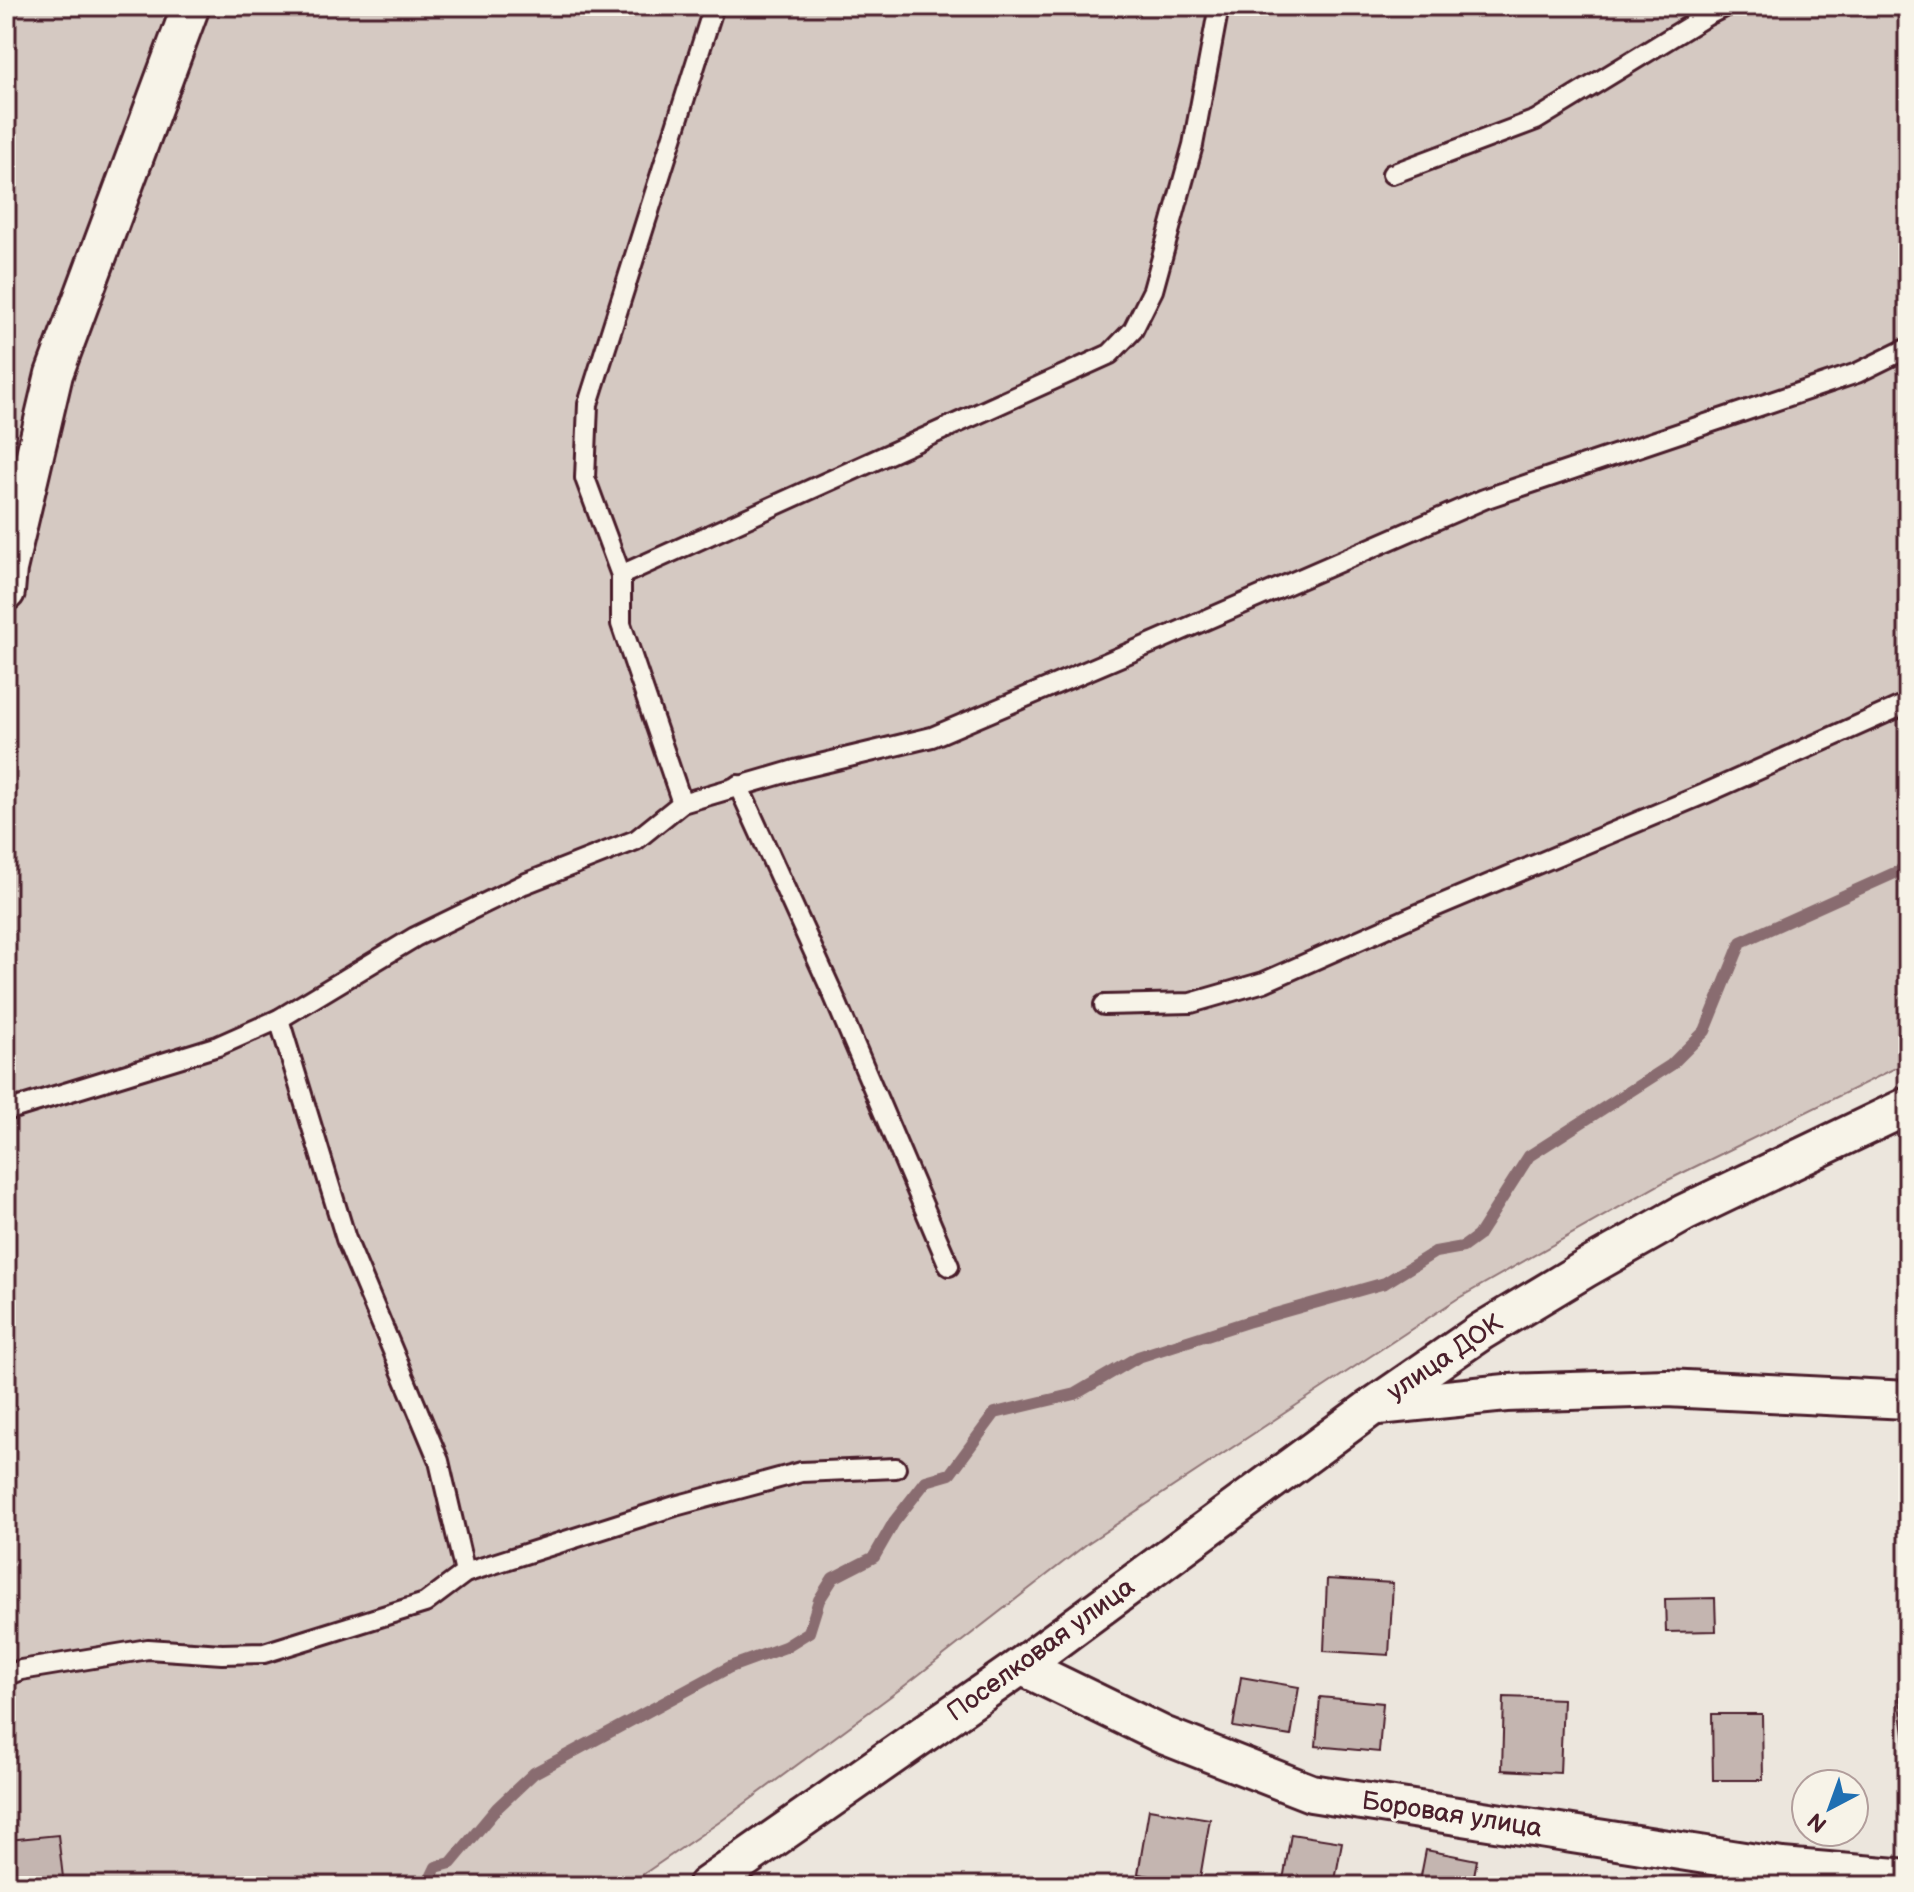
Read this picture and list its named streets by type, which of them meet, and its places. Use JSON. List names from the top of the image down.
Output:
{
  "streets": {
    "street": ["улица ДОК", "Поселковая улица", "Боровая улица"]
  },
  "crossings": [
    ["улица ДОК", "Поселковая улица"],
    ["Поселковая улица", "Боровая улица"]
  ],
  "north": "bottom left"
}
